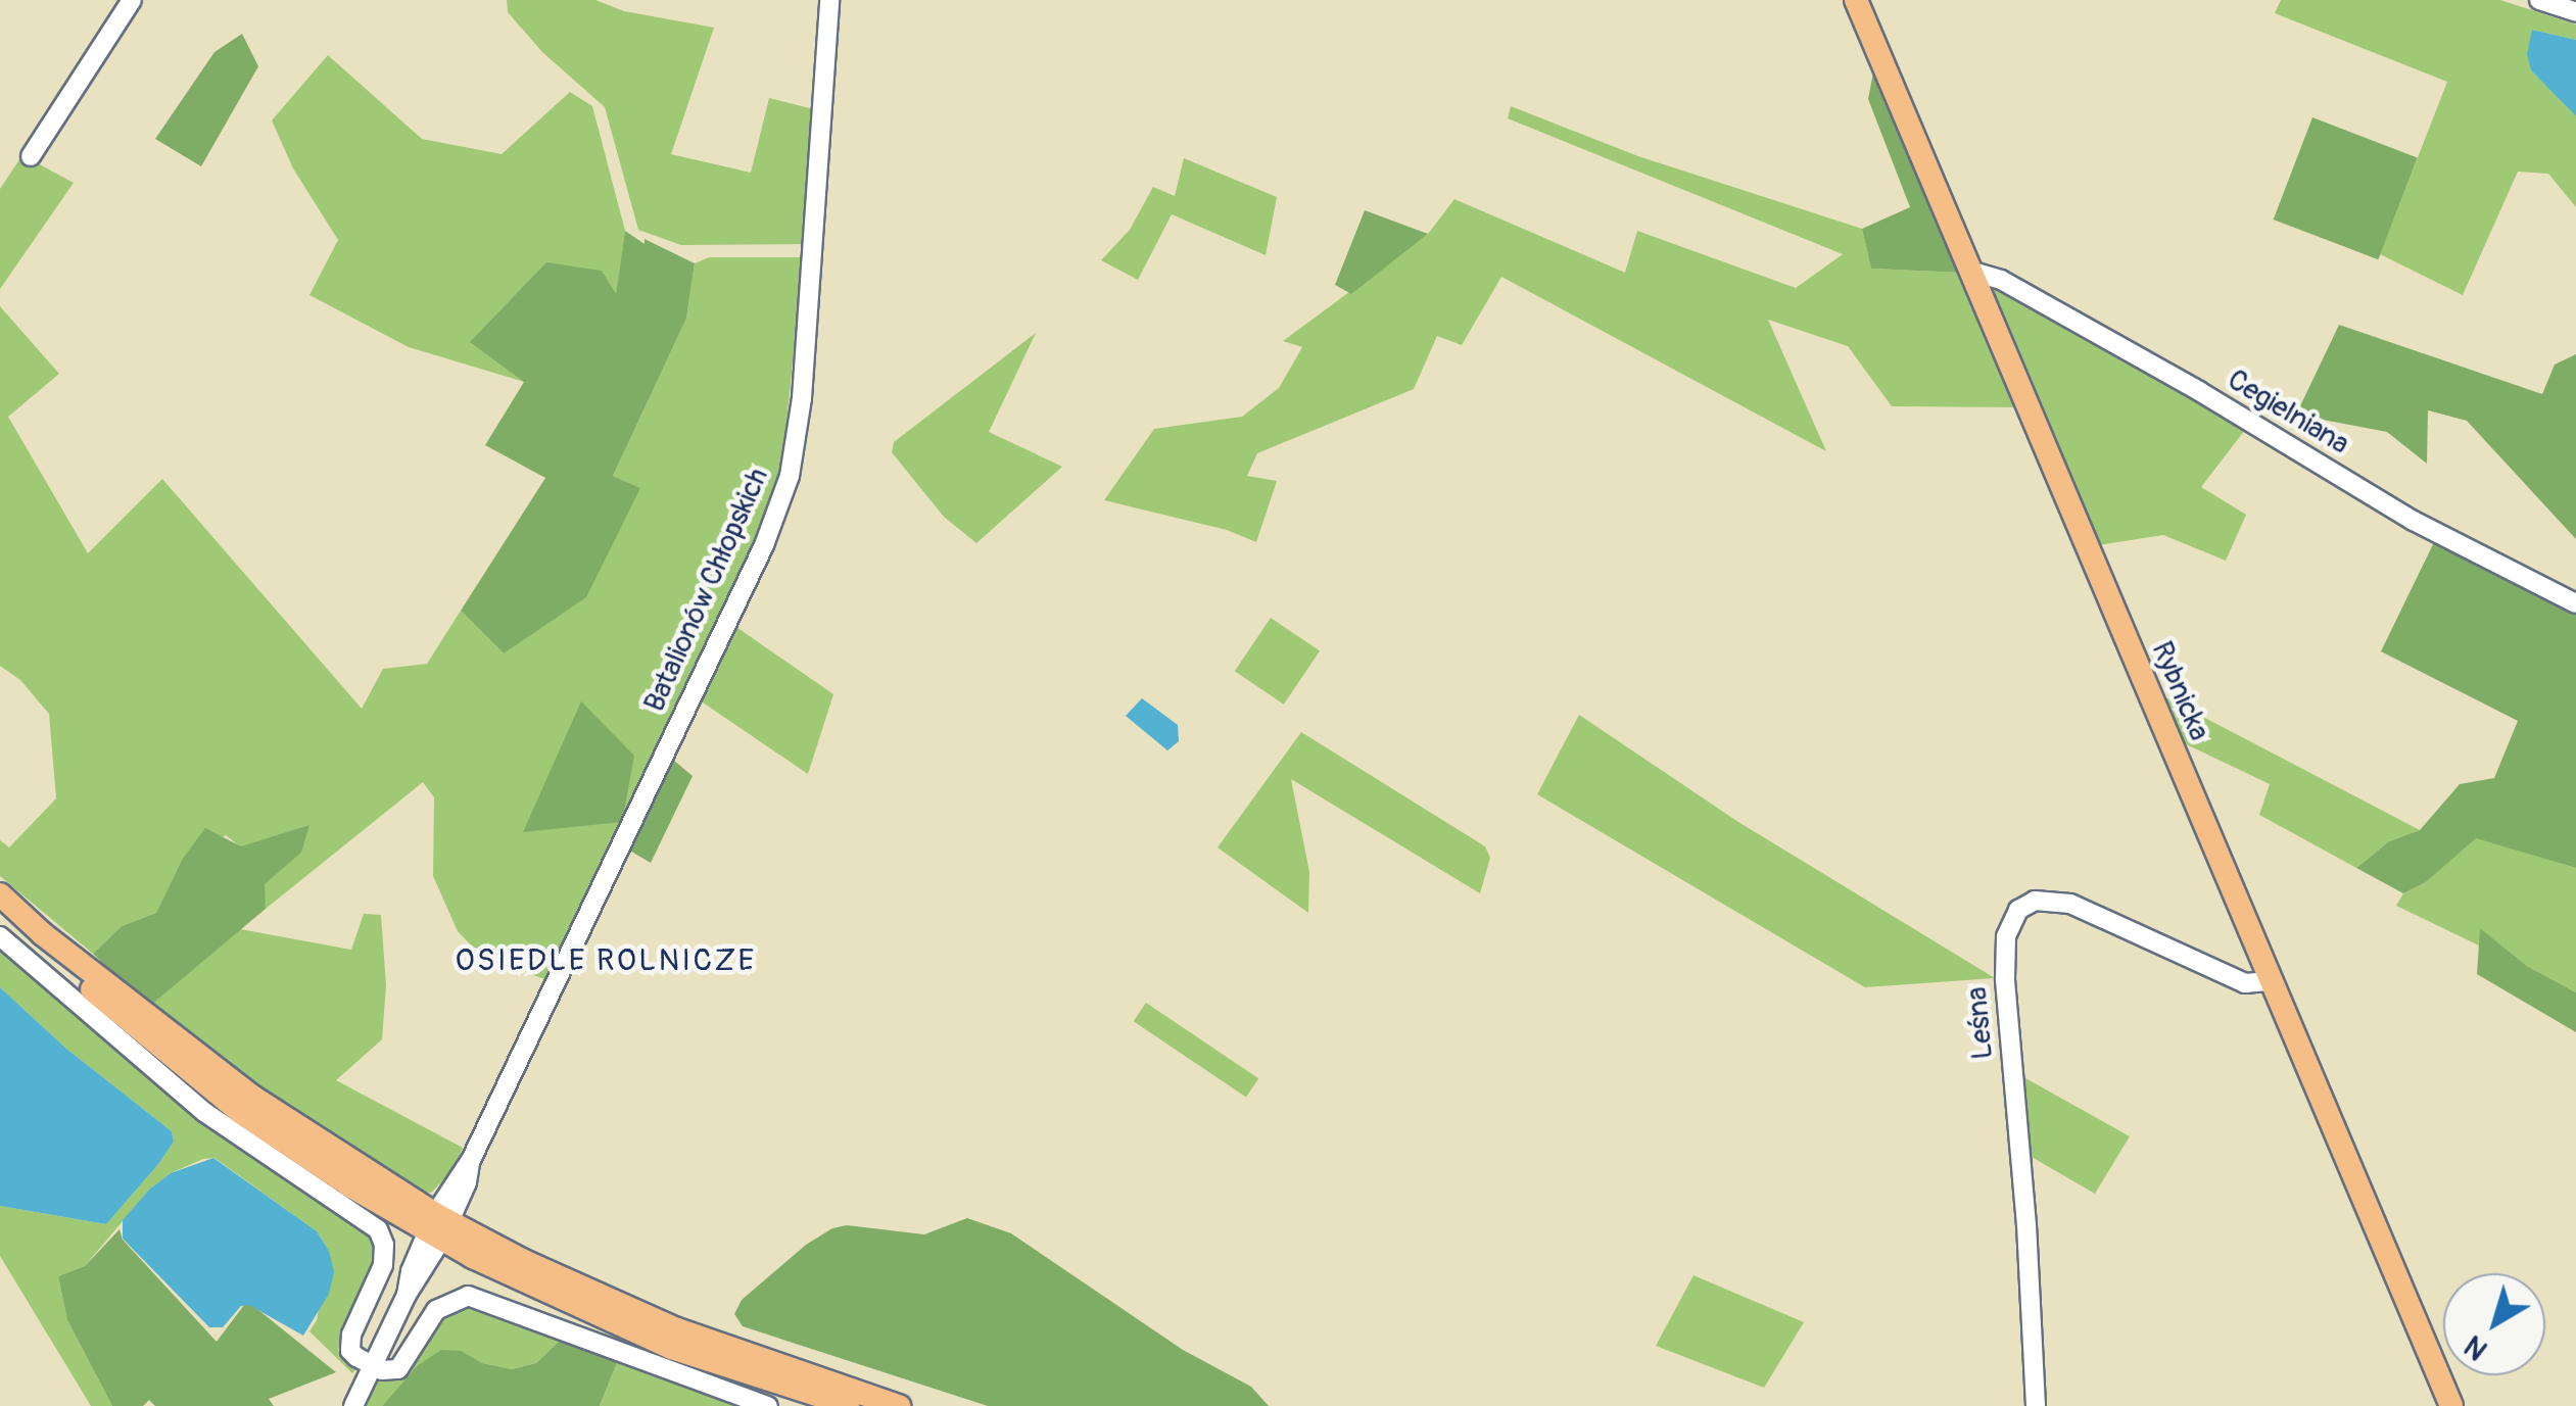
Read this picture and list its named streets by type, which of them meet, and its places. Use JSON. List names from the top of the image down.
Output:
{
  "streets": {
    "main road": ["Rybnicka"],
    "street": ["Cegielniana", "Batalionów Chłopskich", "Leśna"]
  },
  "crossings": [
    ["Cegielniana", "Rybnicka"],
    ["Rybnicka", "Leśna"]
  ],
  "districts": ["OSIEDLE ROLNICZE"],
  "north": "bottom left"
}
